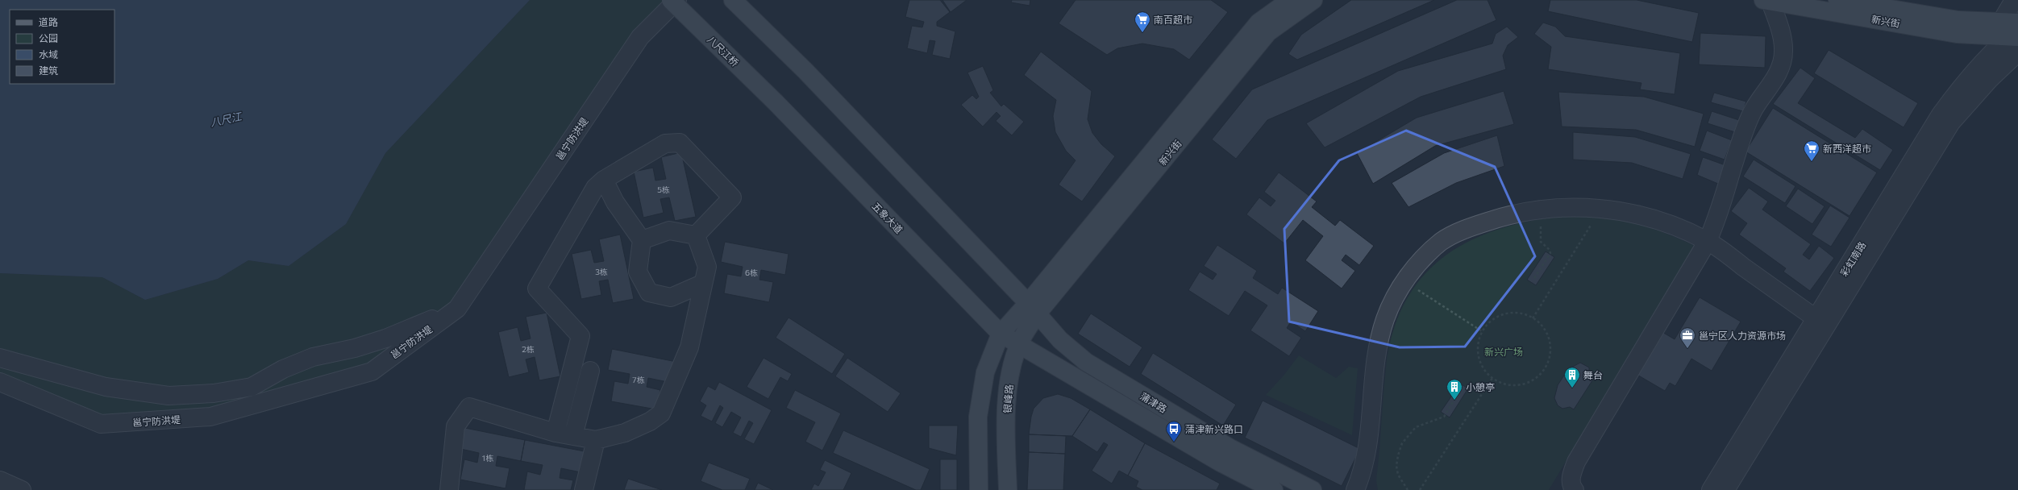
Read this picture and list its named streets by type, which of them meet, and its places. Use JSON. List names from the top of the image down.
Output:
{
  "streets": {
    "main road": [
      "新兴街",
      "八尺江桥",
      "五象大道",
      "银峰路",
      "蒲津路"
    ],
    "street": ["邕宁防洪堤", "彩虹南路"]
  },
  "crossings": [
    ["新兴街", "彩虹南路"],
    ["新兴街", "银峰路"],
    ["新兴街", "蒲津路"],
    ["八尺江桥", "五象大道"],
    ["五象大道", "蒲津路"],
    ["银峰路", "蒲津路"]
  ],
  "water": ["八尺江"],
  "parks": ["新兴广场"],
  "places": {
    "supermarket": ["南百超市", "新西洋超市"],
    "office": ["邕宁区人力资源市场"],
    "building": ["舞台", "小憩亭"],
    "bus stop": ["蒲津新兴路口"]
  },
  "house_numbers": [
    "5栋",
    "3栋",
    "6栋",
    "2栋",
    "7栋",
    "1栋"
  ],
  "legend": [
    "道路",
    "公园",
    "水域",
    "建筑"
  ]
}
